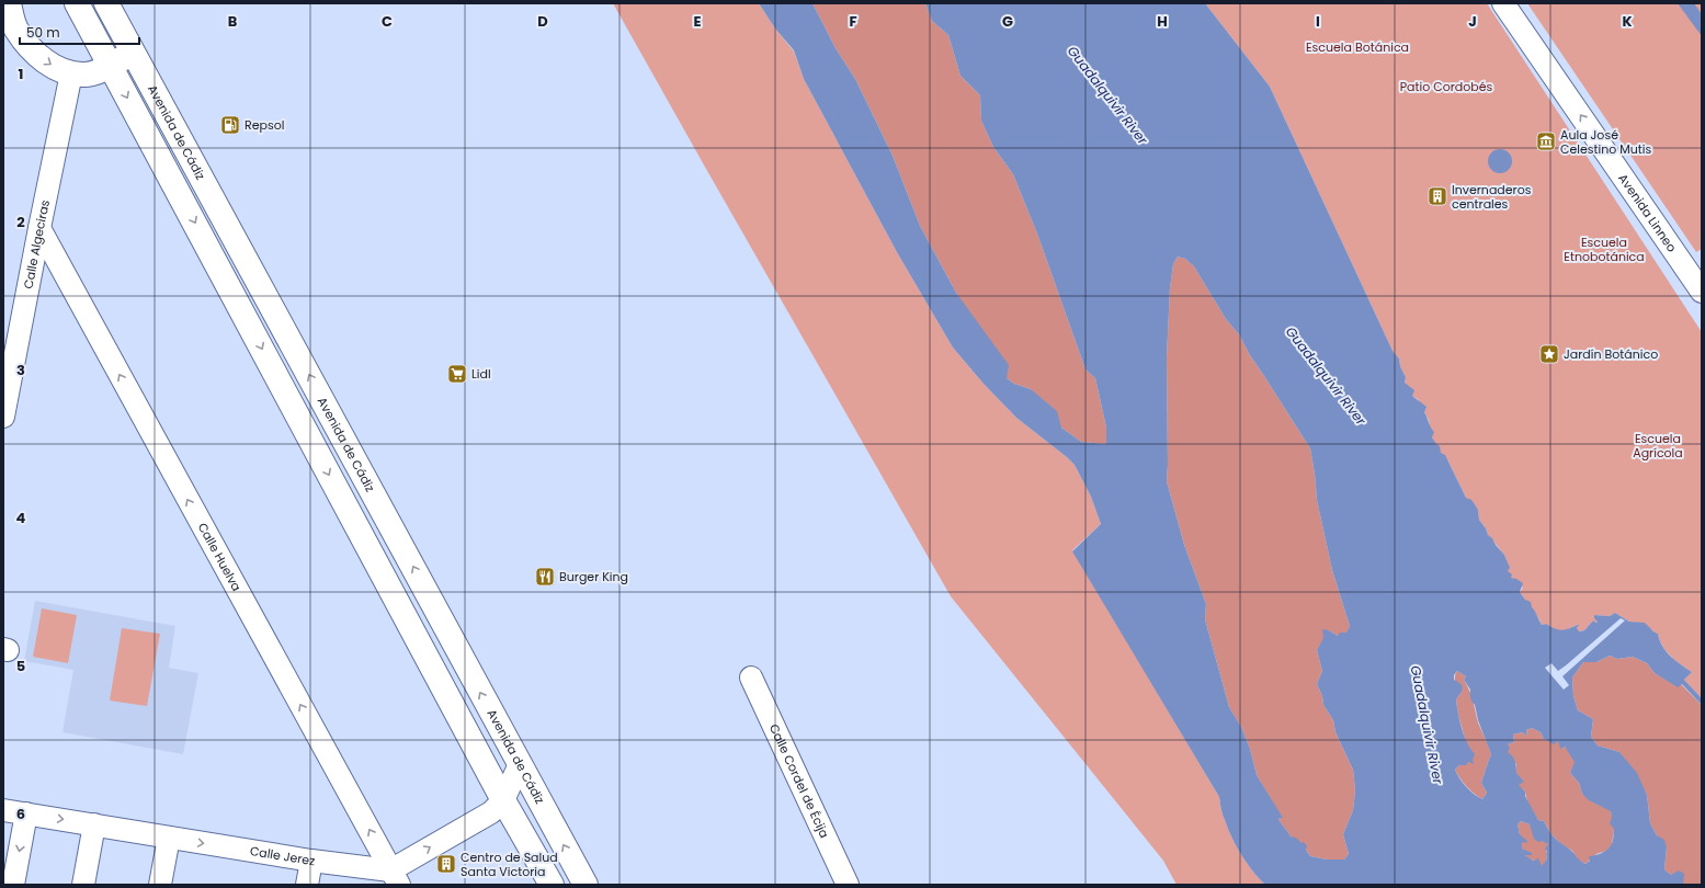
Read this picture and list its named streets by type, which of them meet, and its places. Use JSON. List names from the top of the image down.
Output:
{
  "streets": {
    "main road": ["Avenida de Cádiz"],
    "street": [
      "Avenida Linneo",
      "Calle Algeciras",
      "Calle Huelva",
      "Calle Cordel de Écija",
      "Calle Jerez"
    ]
  },
  "crossings": [
    ["Calle Algeciras", "Calle Huelva"],
    ["Calle Huelva", "Calle Jerez"]
  ],
  "one_way": ["Avenida Linneo", "Calle Huelva", "Calle Jerez"],
  "water": ["Guadalquivir River"],
  "parks": [
    "Escuela Botánica",
    "Patio Cordobés",
    "Escuela Etnobotánica",
    "Escuela Agrícola"
  ],
  "places": {
    "fuel station": ["Repsol"],
    "museum": ["Aula José Celestino Mutis"],
    "building": ["Invernaderos centrales", "Centro de Salud Santa Victoria"],
    "place": ["Jardín Botánico"],
    "supermarket": ["Lidl"],
    "restaurant": ["Burger King"]
  },
  "scale_bar": "50 m",
  "grid": {
    "columns": [
      "B",
      "C",
      "D",
      "E",
      "F",
      "G",
      "H",
      "I",
      "J",
      "K"
    ],
    "rows": [
      "1",
      "2",
      "3",
      "4",
      "5",
      "6"
    ]
  }
}
